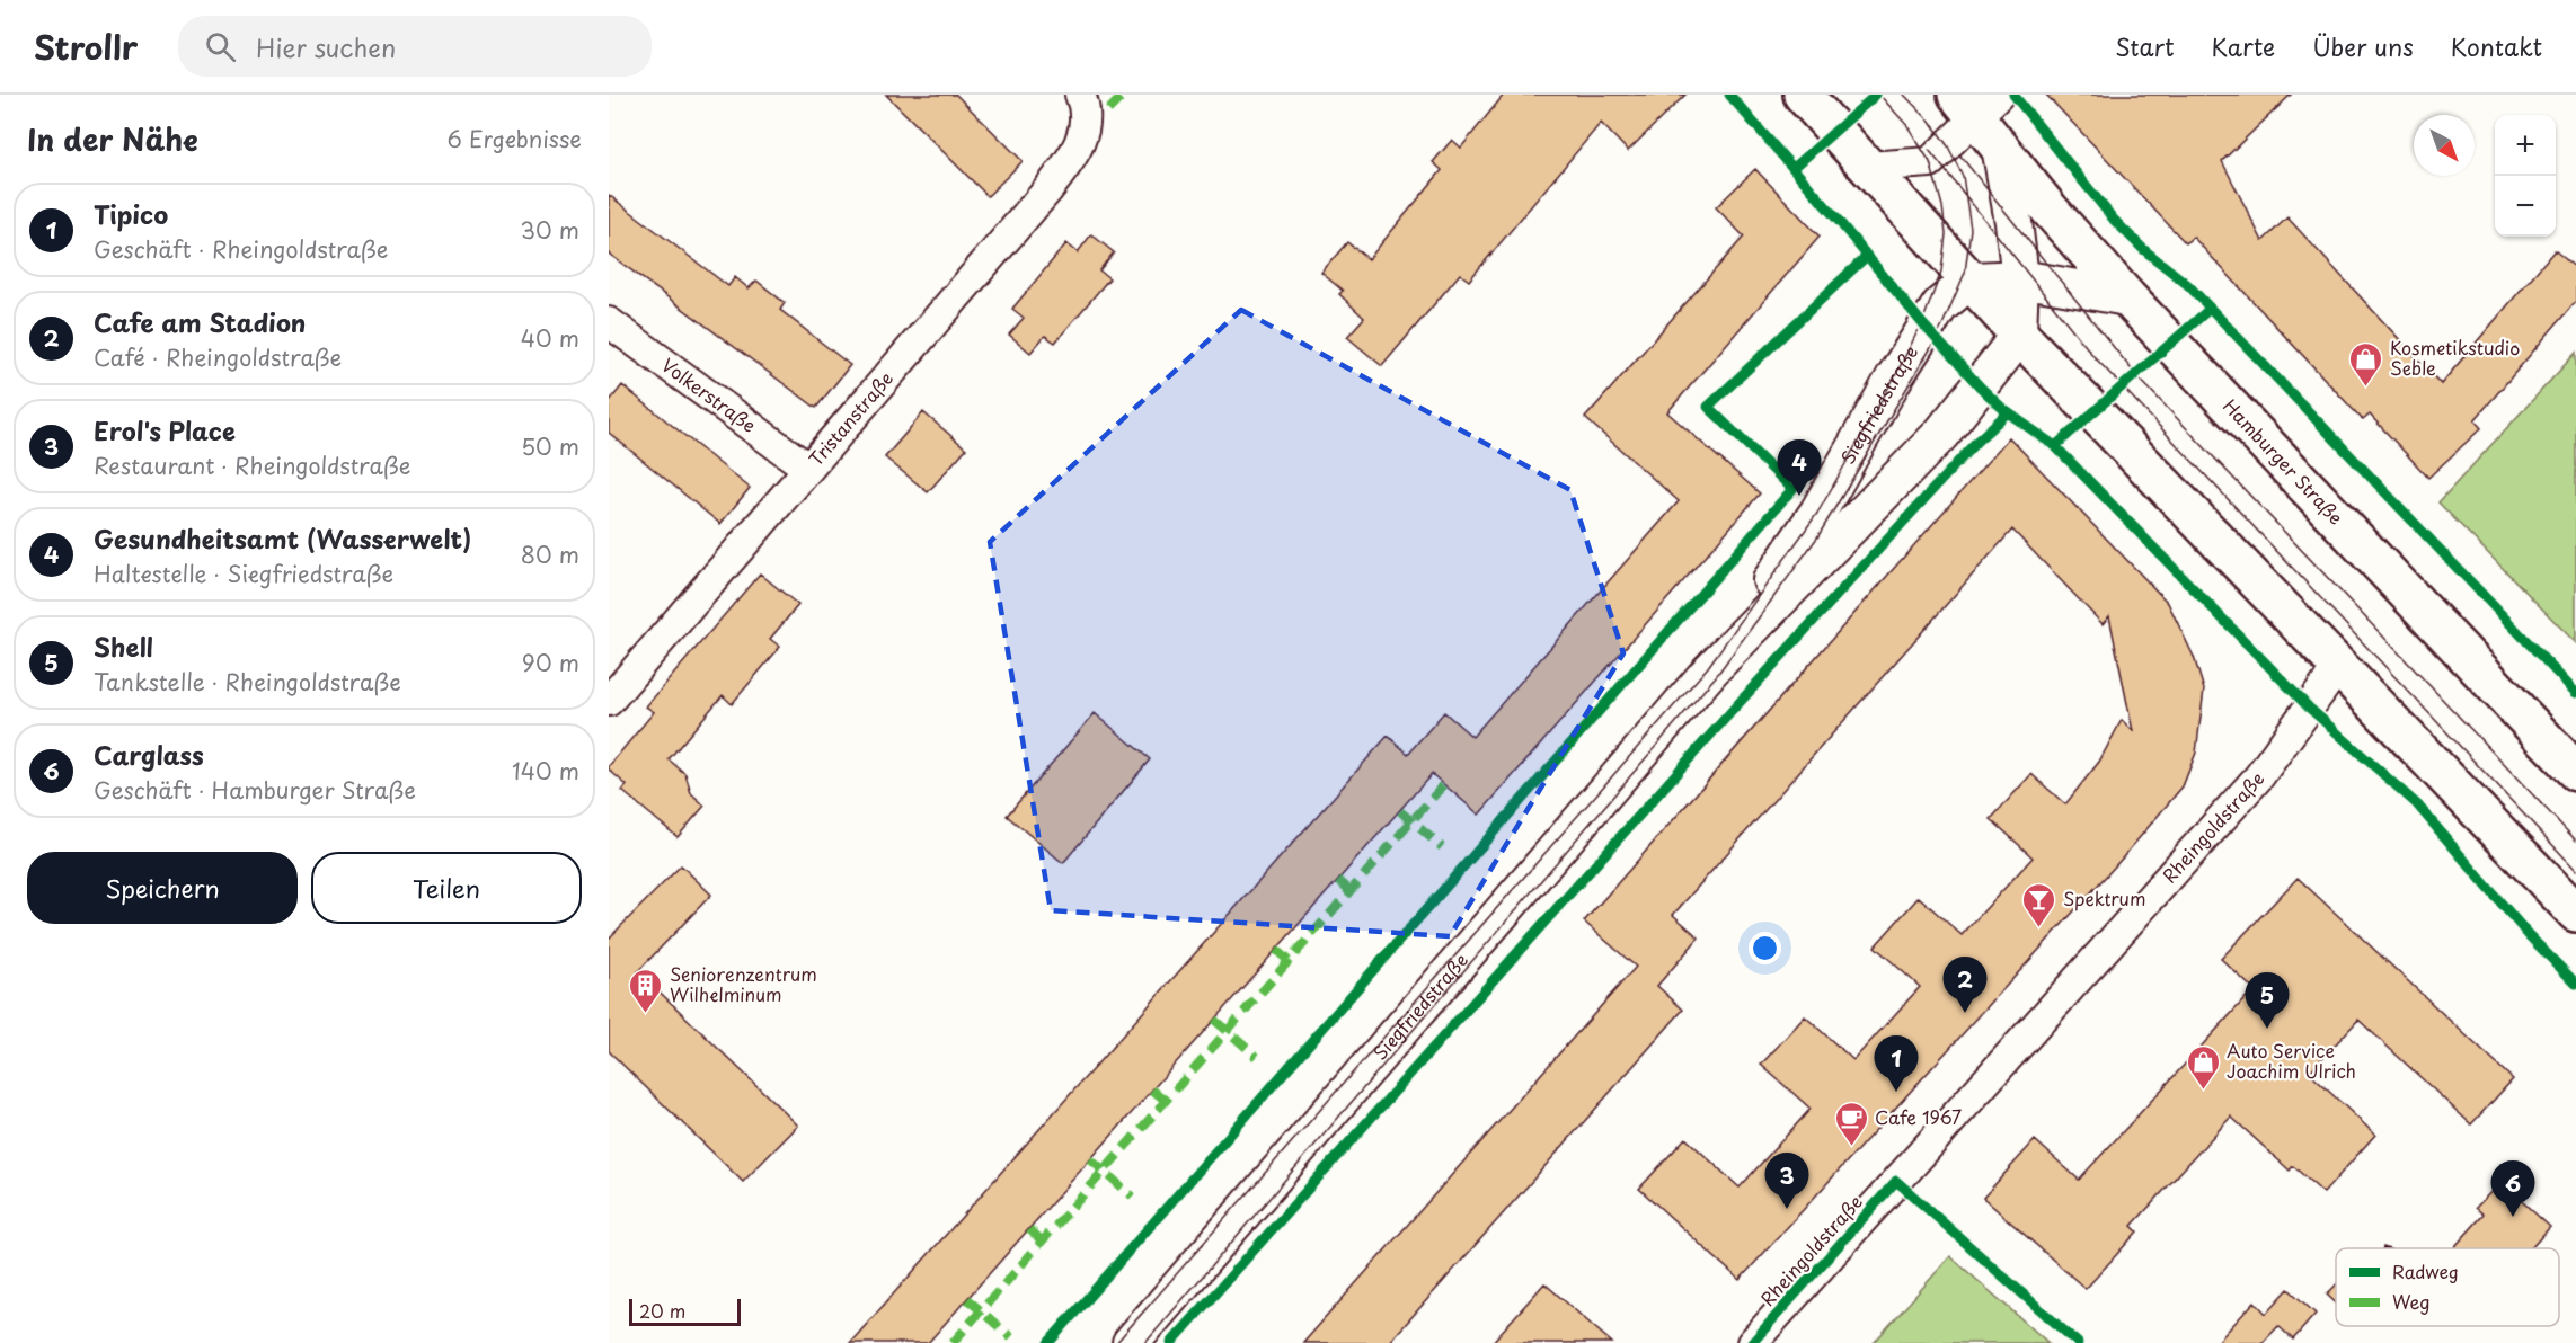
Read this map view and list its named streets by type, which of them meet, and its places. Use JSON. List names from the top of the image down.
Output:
{
  "streets": {
    "main road": ["Hamburger Straße"],
    "street": [
      "Volkerstraße",
      "Siegfriedstraße",
      "Tristanstraße",
      "Rheingoldstraße"
    ]
  },
  "crossings": [
    ["Volkerstraße", "Tristanstraße"],
    ["Siegfriedstraße", "Hamburger Straße"]
  ],
  "places": {
    "shop": ["Kosmetikstudio Seble", "Auto Service Joachim Ulrich"],
    "bar": ["Spektrum"],
    "building": ["Seniorenzentrum Wilhelminum"],
    "cafe": ["Cafe 1967"]
  },
  "legend": ["Radweg", "Weg"],
  "scale_bar": "20 m",
  "north": "bottom right",
  "page": {
    "header": "Strollr",
    "search": "Hier suchen",
    "nav": [
      "Start",
      "Karte",
      "Über uns",
      "Kontakt"
    ],
    "heading": ["In der Nähe", "6 Ergebnisse"],
    "map_buttons": ["+", "−"],
    "list": [
      {
        "mark": "1",
        "name": "Tipico",
        "note": "Geschäft · Rheingoldstraße",
        "value": "30 m"
      },
      {
        "mark": "2",
        "name": "Cafe am Stadion",
        "note": "Café · Rheingoldstraße",
        "value": "40 m"
      },
      {
        "mark": "3",
        "name": "Erol's Place",
        "note": "Restaurant · Rheingoldstraße",
        "value": "50 m"
      },
      {
        "mark": "4",
        "name": "Gesundheitsamt (Wasserwelt)",
        "note": "Haltestelle · Siegfriedstraße",
        "value": "80 m"
      },
      {
        "mark": "5",
        "name": "Shell",
        "note": "Tankstelle · Rheingoldstraße",
        "value": "90 m"
      },
      {
        "mark": "6",
        "name": "Carglass",
        "note": "Geschäft · Hamburger Straße",
        "value": "140 m"
      }
    ],
    "pins": [
      "4",
      "2",
      "5",
      "1",
      "3",
      "6"
    ],
    "buttons": ["Speichern", "Teilen"],
    "scale": "20 m"
  }
}
